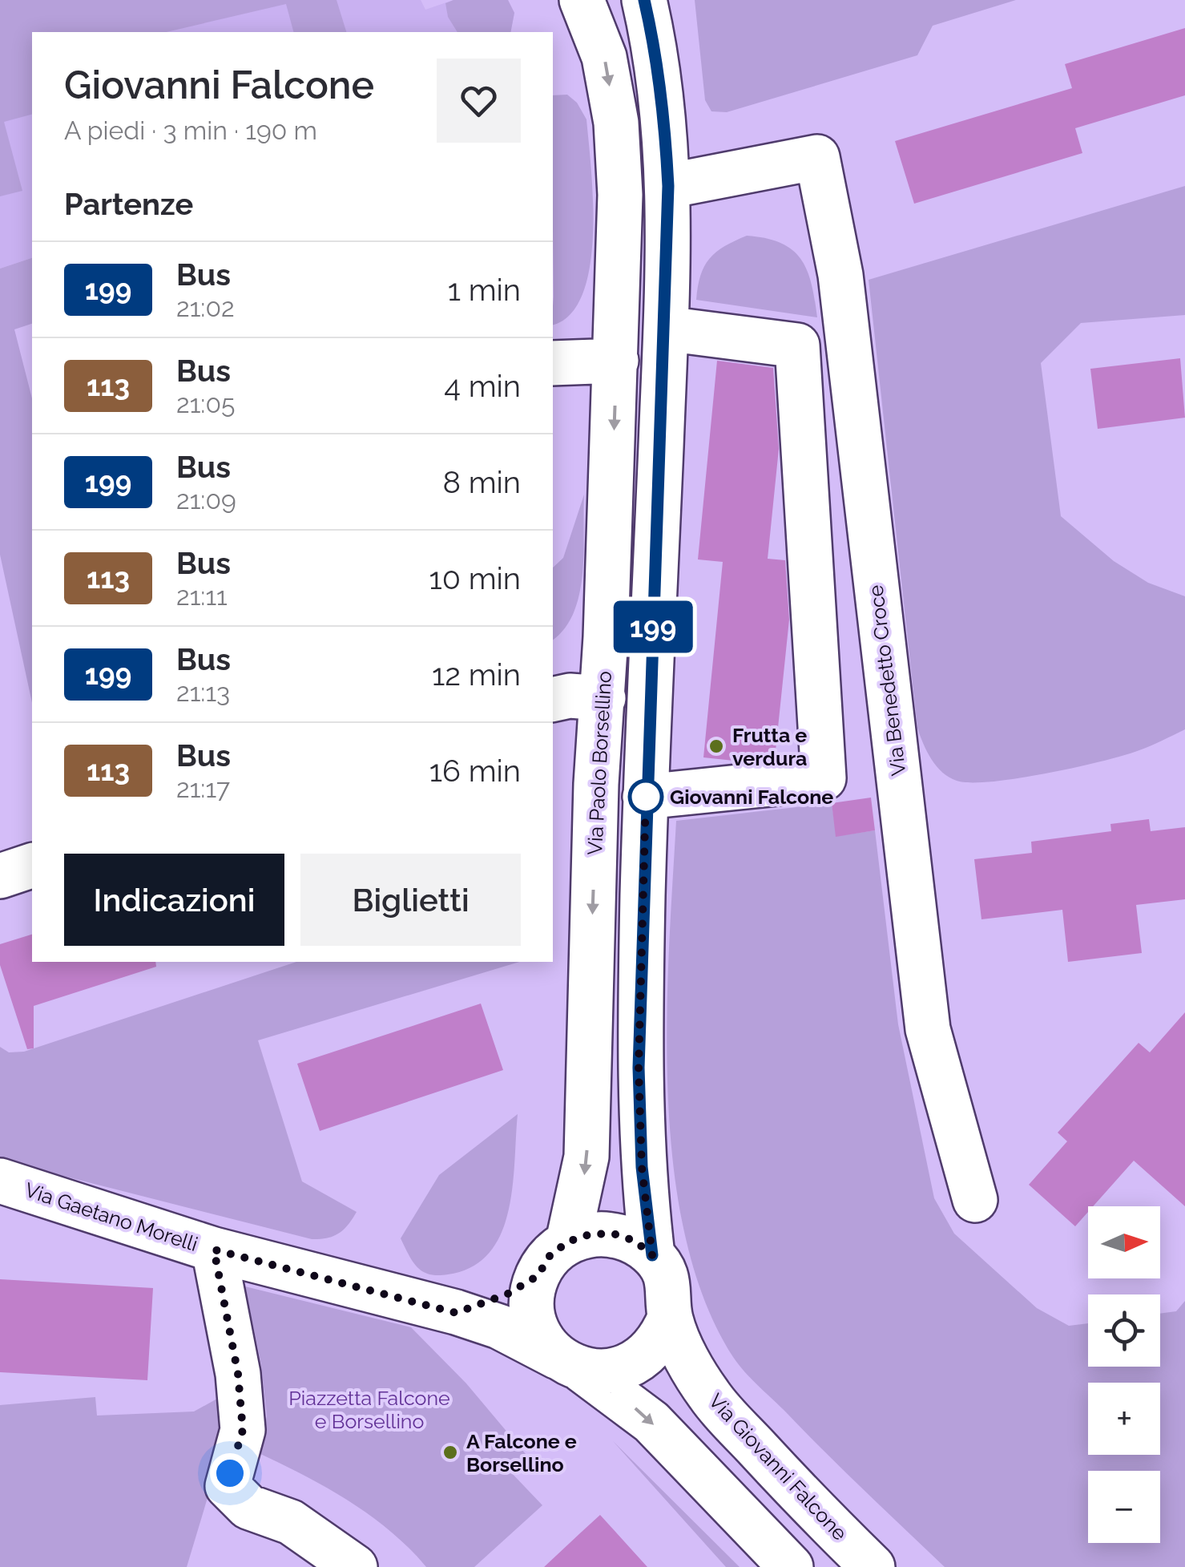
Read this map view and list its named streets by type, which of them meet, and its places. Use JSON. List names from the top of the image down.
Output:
{
  "streets": {
    "street": [
      "Via Benedetto Croce",
      "Via Paolo Borsellino",
      "Via Gaetano Morelli",
      "Via Giovanni Falcone"
    ]
  },
  "crossings": [
    ["Via Paolo Borsellino", "Via Gaetano Morelli"],
    ["Via Paolo Borsellino", "Via Giovanni Falcone"],
    ["Via Gaetano Morelli", "Via Giovanni Falcone"]
  ],
  "parks": ["Piazzetta Falcone e Borsellino"],
  "places": ["Frutta e verdura", "Giovanni Falcone", "A Falcone e Borsellino"],
  "lines": ["bus line 199"],
  "north": "right",
  "page": {
    "on_map": "199",
    "heading": [
      ["Giovanni Falcone", "A piedi · 3 min · 190 m"],
      "Partenze"
    ],
    "list": [
      {
        "mark": "199",
        "name": "Bus",
        "note": "21:02",
        "value": "1 min"
      },
      {
        "mark": "113",
        "name": "Bus",
        "note": "21:05",
        "value": "4 min"
      },
      {
        "mark": "199",
        "name": "Bus",
        "note": "21:09",
        "value": "8 min"
      },
      {
        "mark": "113",
        "name": "Bus",
        "note": "21:11",
        "value": "10 min"
      },
      {
        "mark": "199",
        "name": "Bus",
        "note": "21:13",
        "value": "12 min"
      },
      {
        "mark": "113",
        "name": "Bus",
        "note": "21:17",
        "value": "16 min"
      }
    ],
    "buttons": ["Indicazioni", "Biglietti"],
    "map_buttons": ["+", "−"]
  }
}
